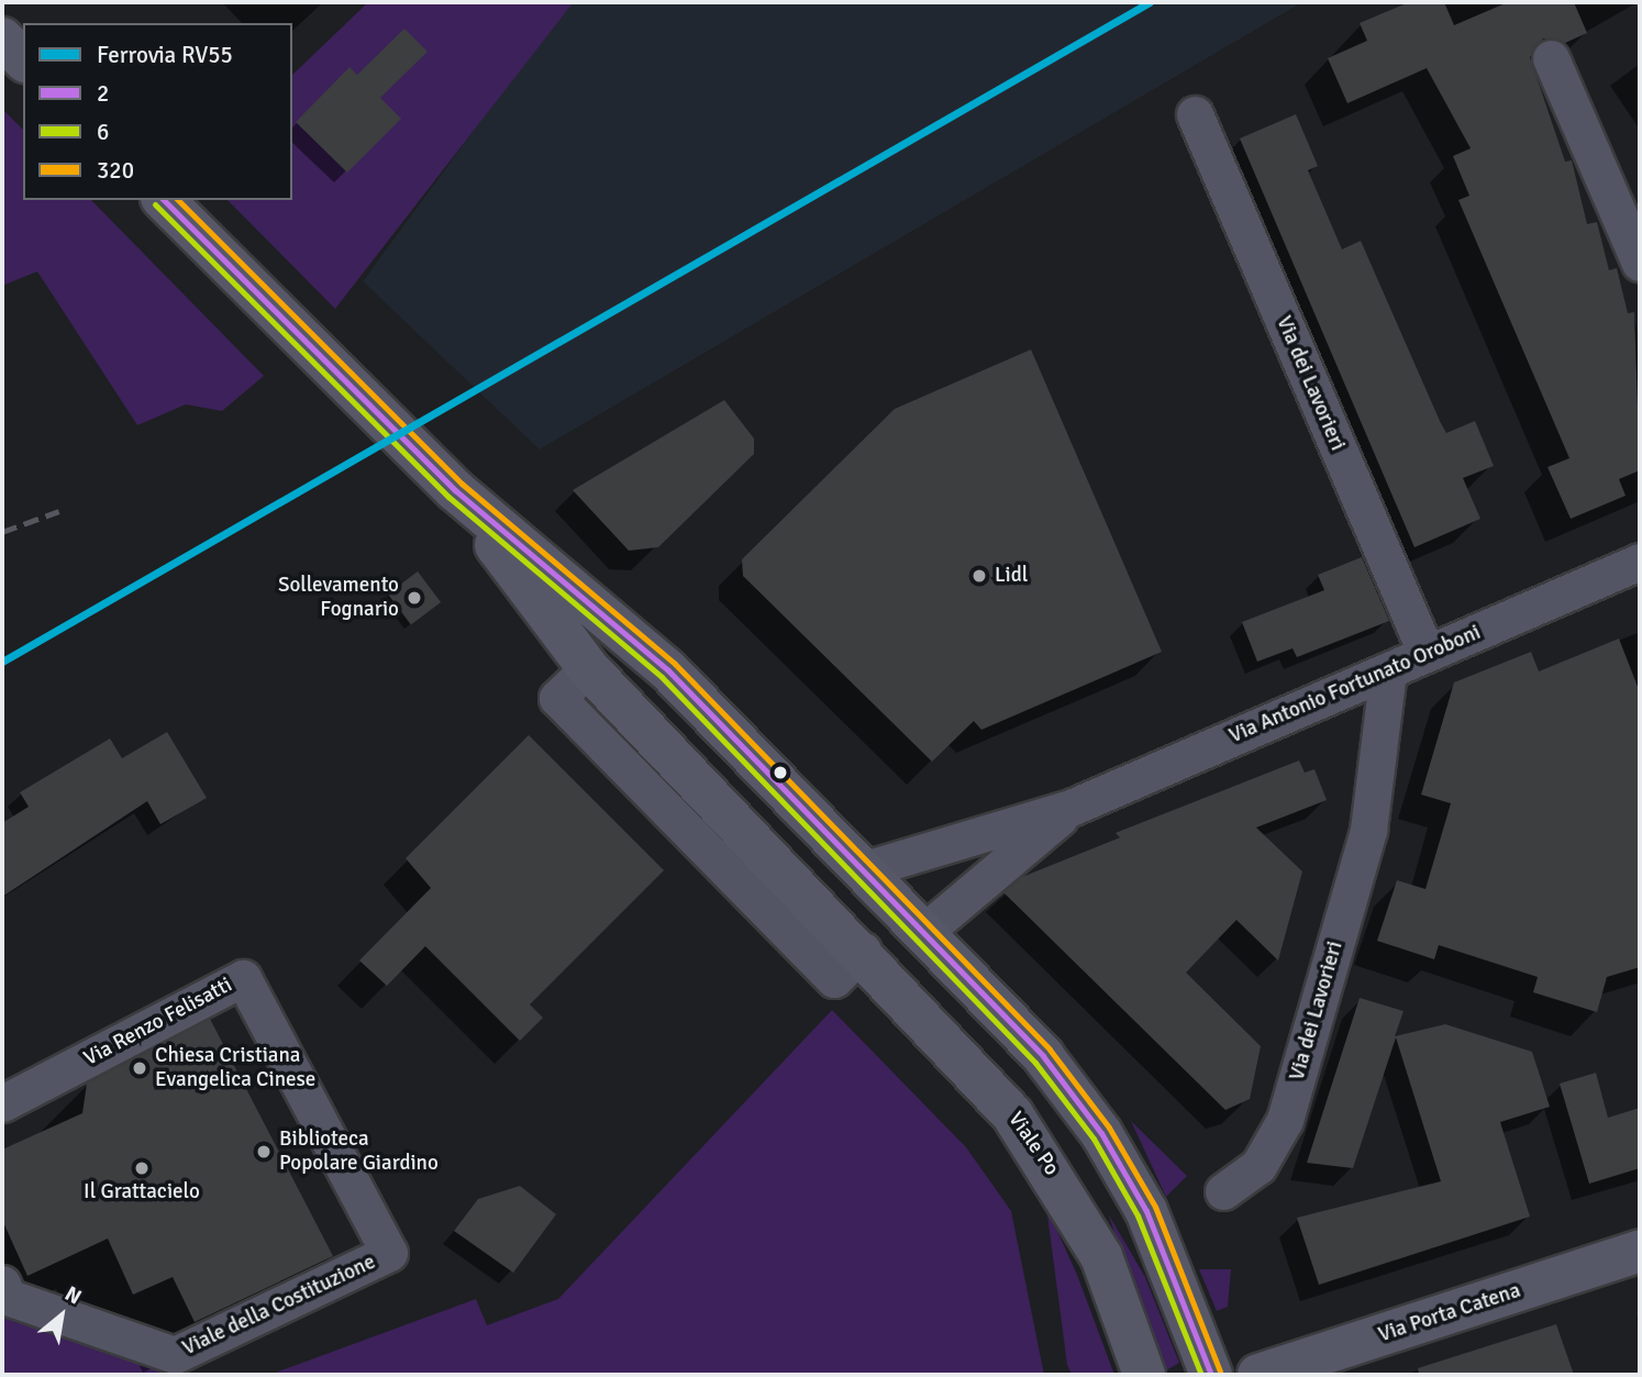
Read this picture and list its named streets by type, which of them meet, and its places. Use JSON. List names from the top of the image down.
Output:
{
  "streets": {
    "main road": ["Via Antonio Fortunato Oroboni", "Viale Po", "Via Porta Catena"],
    "street": ["Via dei Lavorieri", "Via Renzo Felisatti", "Viale della Costituzione"]
  },
  "crossings": [
    ["Via dei Lavorieri", "Via Antonio Fortunato Oroboni"],
    ["Via Antonio Fortunato Oroboni", "Viale Po"],
    ["Via Renzo Felisatti", "Viale della Costituzione"]
  ],
  "places": [
    "Lidl",
    "Sollevamento Fognario",
    "Chiesa Cristiana Evangelica Cinese",
    "Biblioteca Popolare Giardino",
    "Il Grattacielo"
  ],
  "lines": [
    "rail line RV55",
    "transit line 2",
    "transit line 320",
    "transit line 6"
  ],
  "legend": [
    "Ferrovia RV55",
    "2",
    "6",
    "320"
  ],
  "north": "top right"
}
